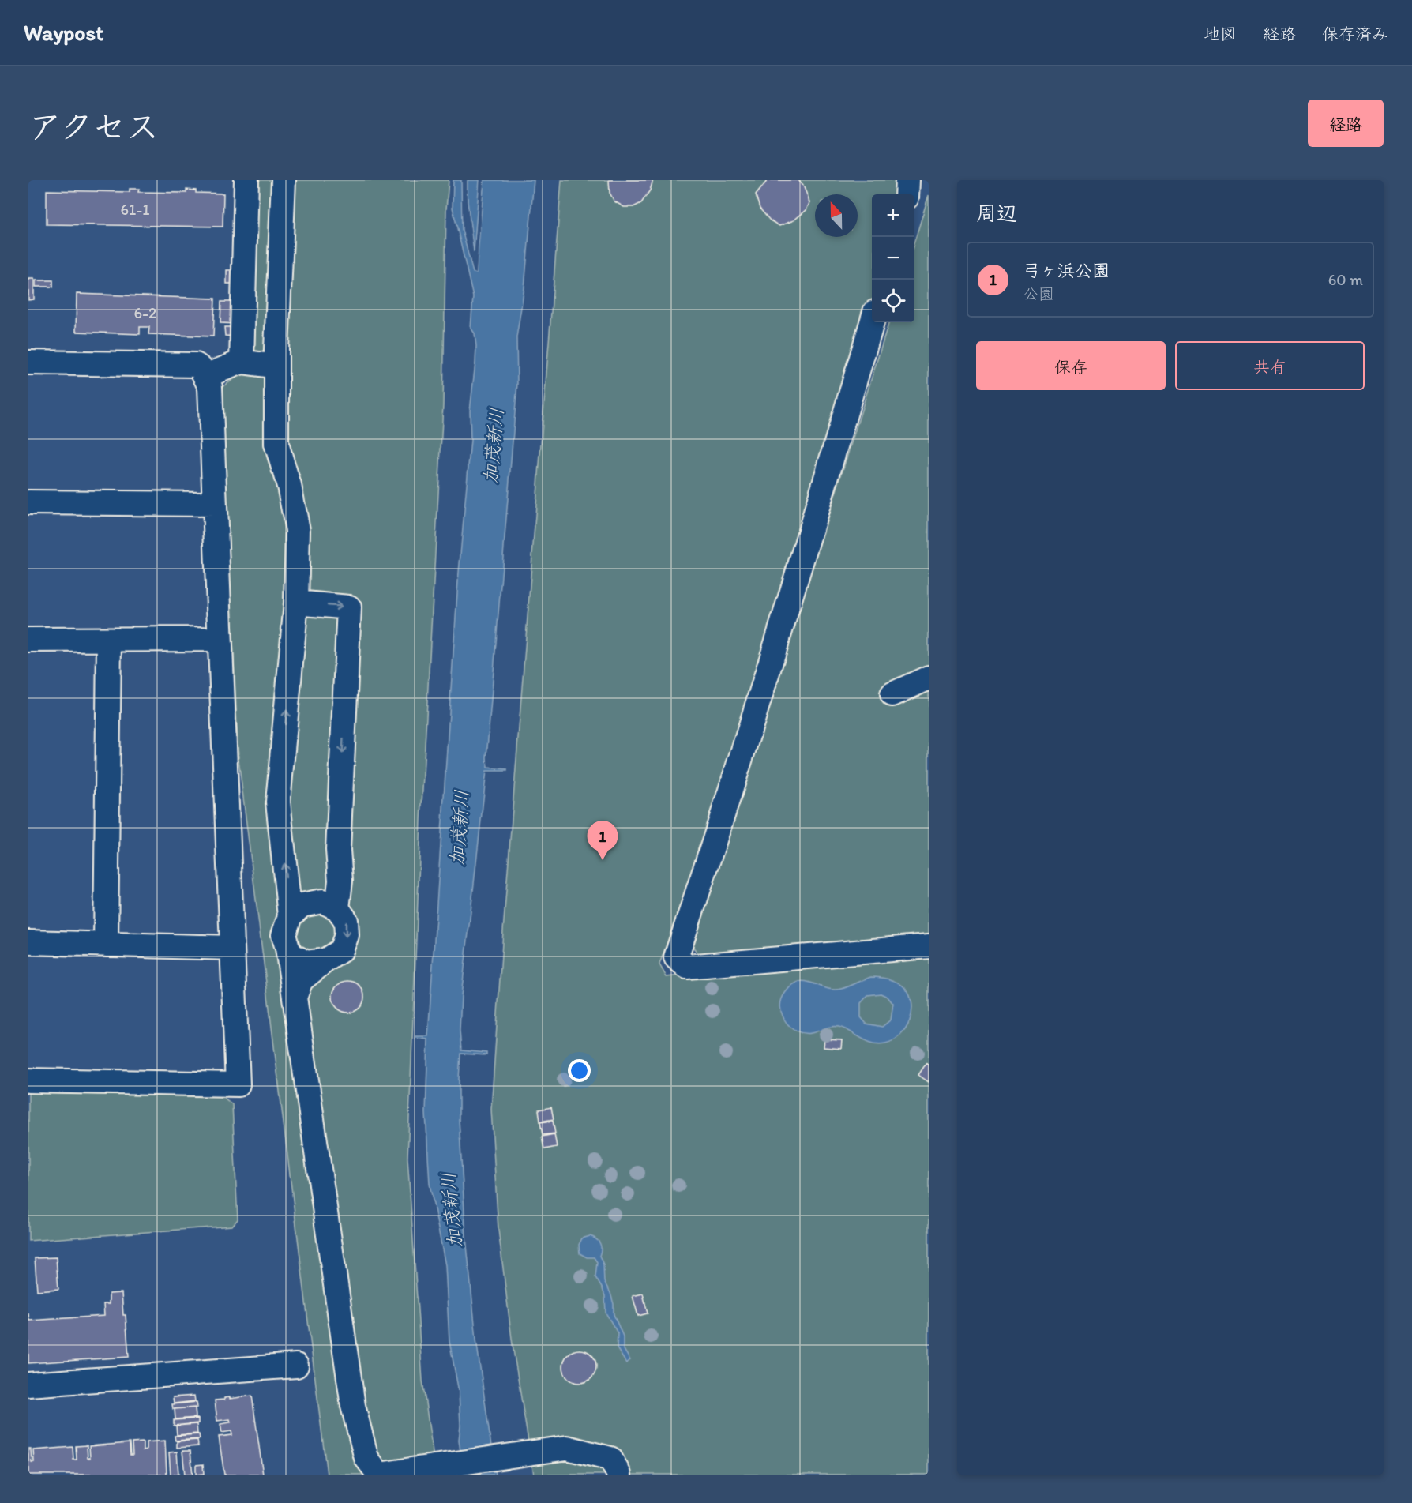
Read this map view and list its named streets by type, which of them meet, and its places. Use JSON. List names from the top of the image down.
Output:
{
  "water": ["加茂新川"],
  "house_numbers": ["61-1", "6-2"],
  "north": "top",
  "page": {
    "header": "Waypost",
    "nav": ["地図", "経路", "保存済み"],
    "title": "アクセス",
    "buttons": [
      "経路",
      ["保存", "共有"]
    ],
    "heading": "周辺",
    "map_buttons": ["+", "−"],
    "list": [
      {
        "mark": "1",
        "name": "弓ヶ浜公園",
        "note": "公園",
        "value": "60 m"
      }
    ],
    "pins": "1"
  }
}
